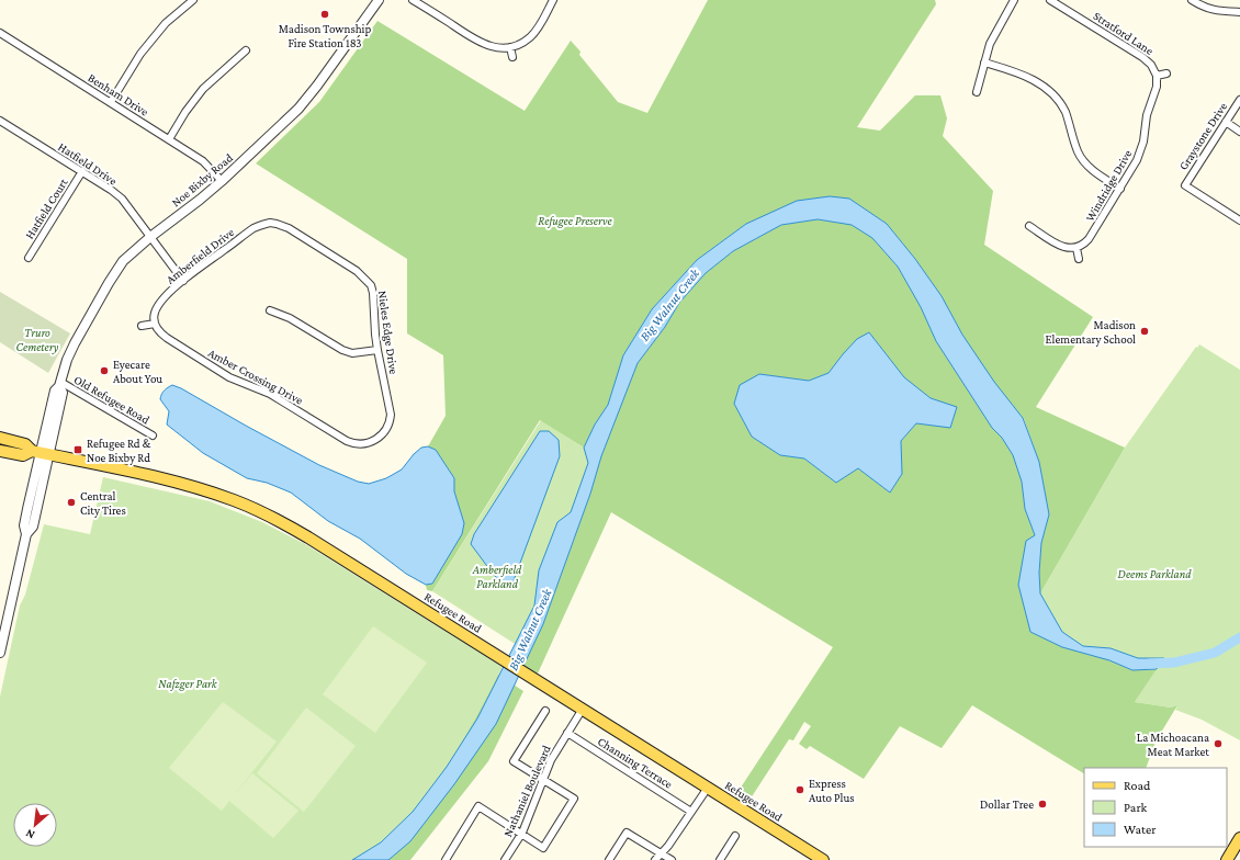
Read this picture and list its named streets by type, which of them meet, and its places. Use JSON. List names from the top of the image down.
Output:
{
  "streets": {
    "main road": ["Refugee Road"],
    "street": [
      "Stratford Lane",
      "Benham Drive",
      "Graystone Drive",
      "Hatfield Drive",
      "Noe Bixby Road",
      "Windridge Drive",
      "Hatfield Court",
      "Amberfield Drive",
      "Nieles Edge Drive",
      "Amber Crossing Drive",
      "Old Refugee Road",
      "Channing Terrace",
      "Nathaniel Boulevard"
    ]
  },
  "crossings": [
    ["Stratford Lane", "Windridge Drive"],
    ["Benham Drive", "Noe Bixby Road"],
    ["Hatfield Drive", "Noe Bixby Road"],
    ["Hatfield Drive", "Hatfield Court"],
    ["Hatfield Drive", "Amberfield Drive"],
    ["Noe Bixby Road", "Old Refugee Road"],
    ["Noe Bixby Road", "Refugee Road"],
    ["Amberfield Drive", "Nieles Edge Drive"],
    ["Amberfield Drive", "Amber Crossing Drive"],
    ["Nieles Edge Drive", "Amber Crossing Drive"],
    ["Refugee Road", "Nathaniel Boulevard"],
    ["Channing Terrace", "Nathaniel Boulevard"]
  ],
  "water": ["Big Walnut Creek"],
  "parks": [
    "Refugee Preserve",
    "Truro Cemetery",
    "Amberfield Parkland",
    "Deems Parkland",
    "Nafzger Park"
  ],
  "places": {
    "other": [
      "Madison Township Fire Station 183",
      "Madison Elementary School",
      "Eyecare About You",
      "Central City Tires",
      "La Michoacana Meat Market",
      "Express Auto Plus",
      "Dollar Tree"
    ],
    "transit": ["Refugee Rd & Noe Bixby Rd"]
  },
  "legend": ["Road", "Park", "Water"],
  "north": "bottom left"
}
